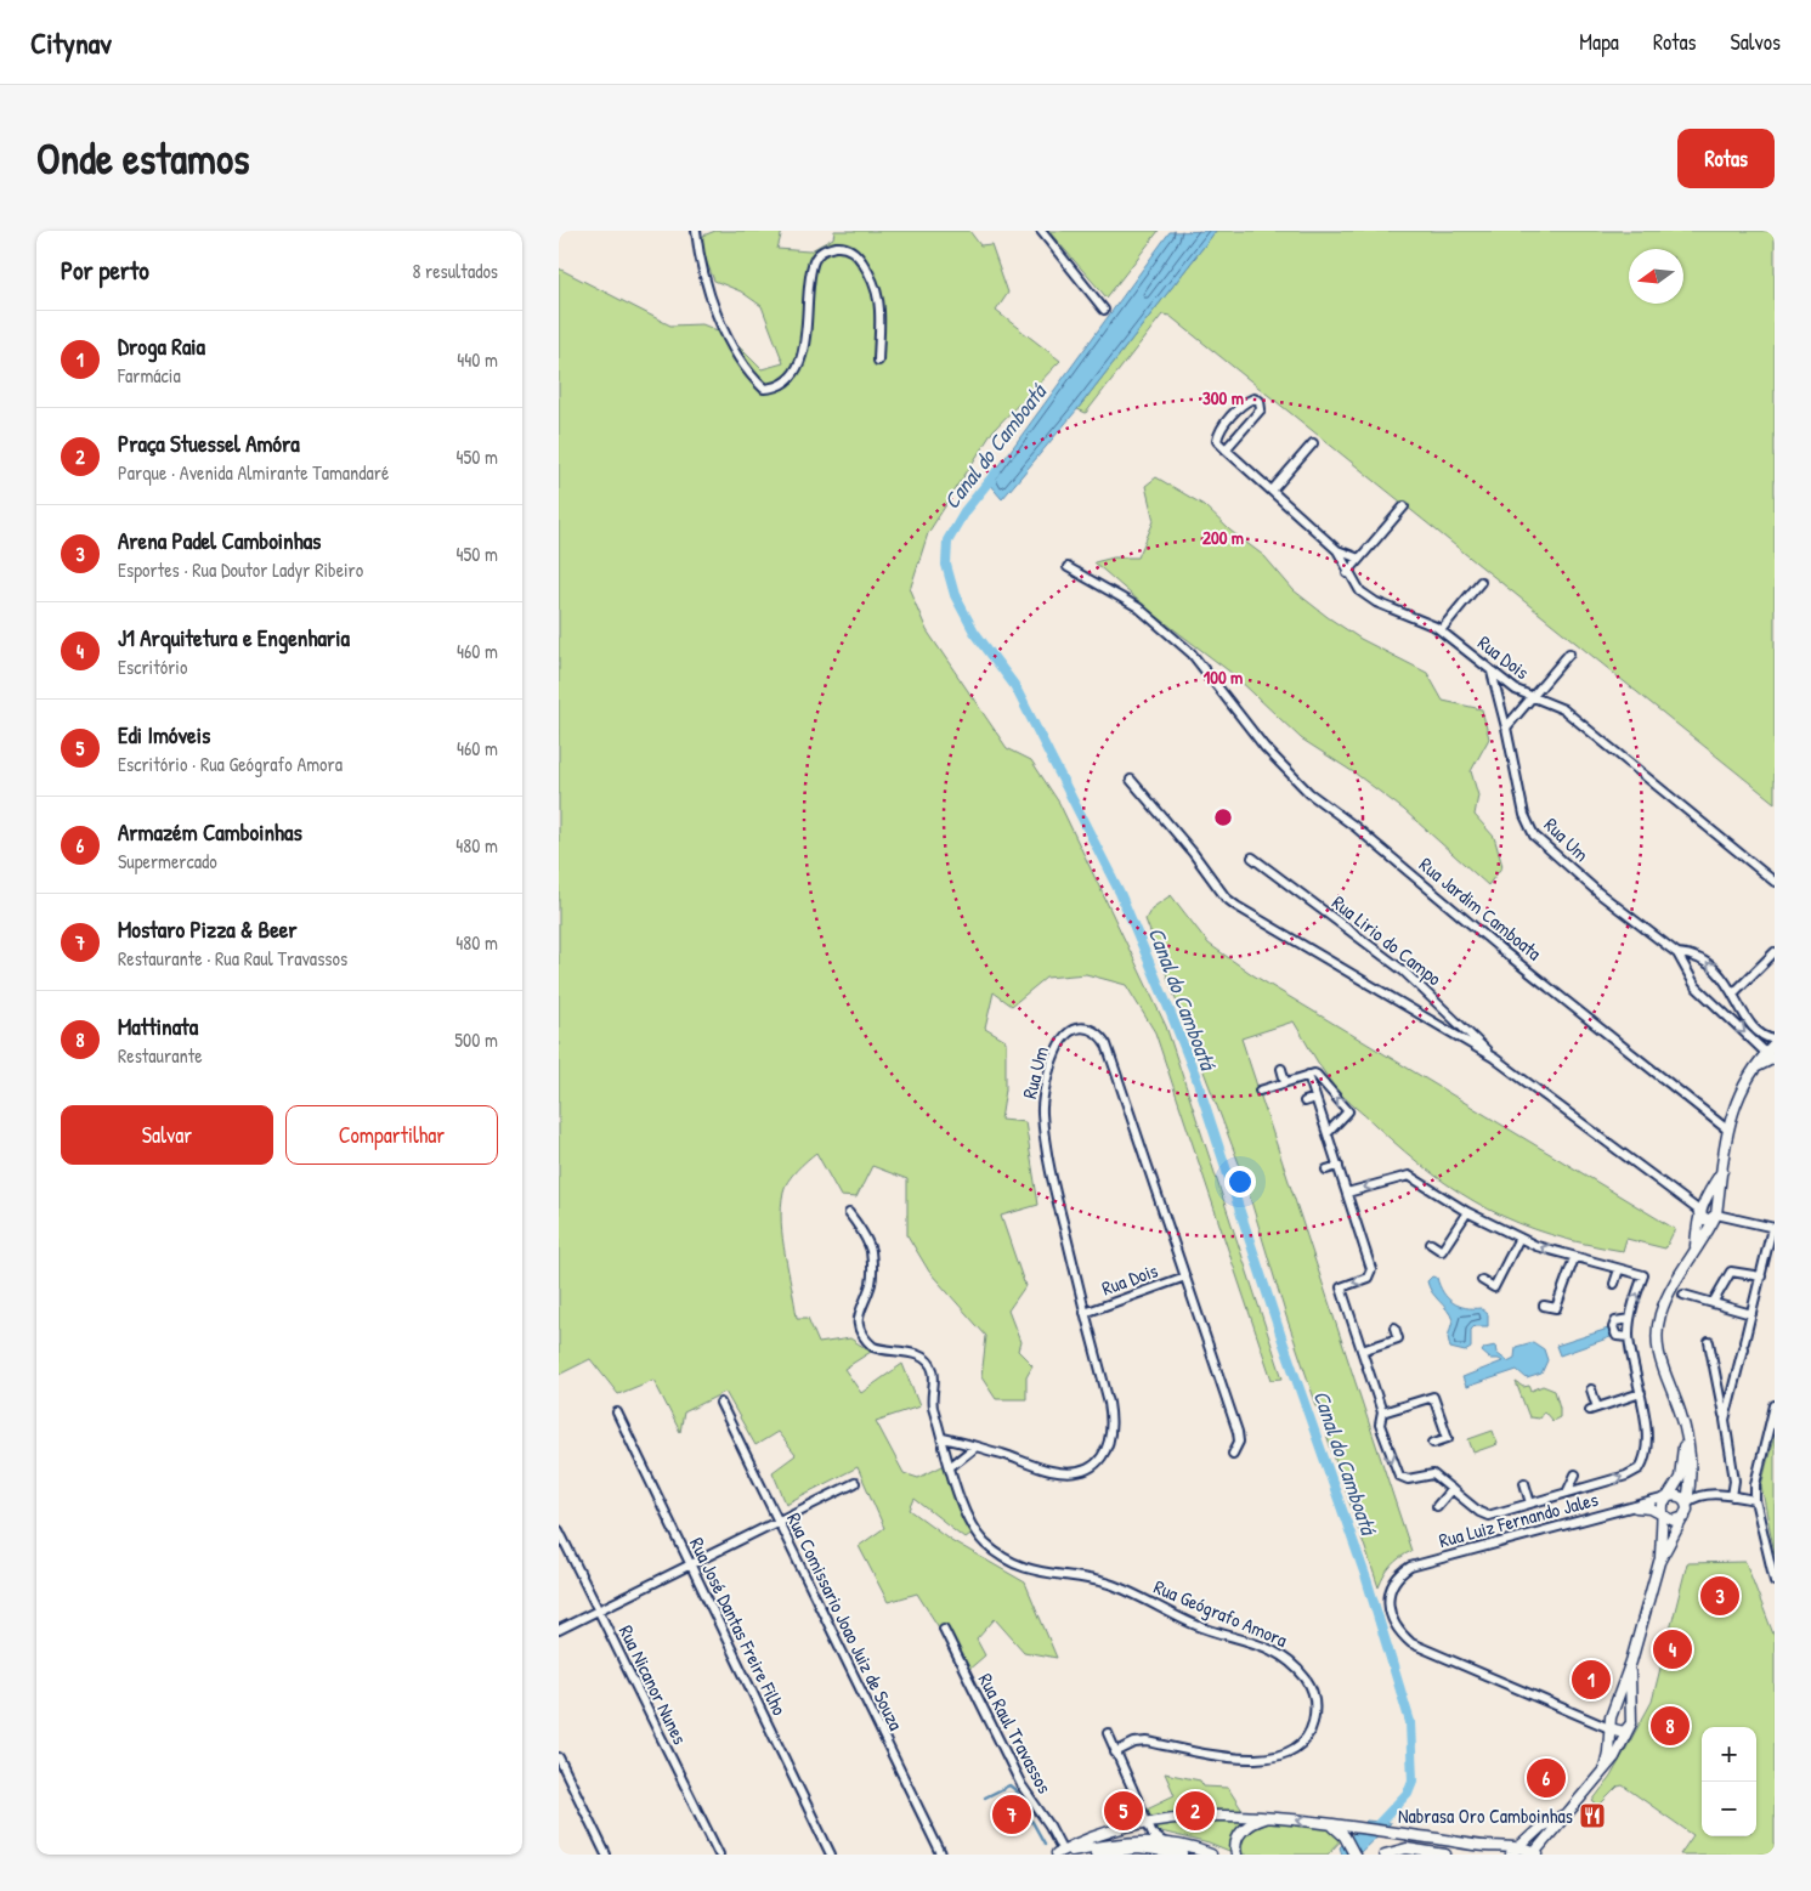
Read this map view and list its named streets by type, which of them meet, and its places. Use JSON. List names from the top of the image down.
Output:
{
  "streets": {
    "street": [
      "Rua Dois",
      "Rua Um",
      "Rua Jardim Camboata",
      "Rua Lirio do Campo",
      "Rua Luiz Fernando Jales",
      "Rua Geógrafo Amora",
      "Rua Comissario Joao Juiz de Souza",
      "Rua José Dantas Freire Filho",
      "Rua Nicanor Nunes",
      "Rua Raul Travassos"
    ]
  },
  "crossings": [
    ["Rua Dois", "Rua Um"],
    ["Rua Um", "Rua Geógrafo Amora"]
  ],
  "water": ["Canal do Camboatá"],
  "places": {
    "restaurant": ["Nabrasa Oro Camboinhas"]
  },
  "north": "left",
  "page": {
    "header": "Citynav",
    "nav": ["Mapa", "Rotas", "Salvos"],
    "buttons": [
      "Rotas",
      ["Salvar", "Compartilhar"]
    ],
    "title": "Onde estamos",
    "heading": ["Por perto", "8 resultados"],
    "list": [
      {
        "mark": "1",
        "name": "Droga Raia",
        "note": "Farmácia",
        "value": "440 m"
      },
      {
        "mark": "2",
        "name": "Praça Stuessel Amóra",
        "note": "Parque · Avenida Almirante Tamandaré",
        "value": "450 m"
      },
      {
        "mark": "3",
        "name": "Arena Padel Camboinhas",
        "note": "Esportes · Rua Doutor Ladyr Ribeiro",
        "value": "450 m"
      },
      {
        "mark": "4",
        "name": "J1 Arquitetura e Engenharia",
        "note": "Escritório",
        "value": "460 m"
      },
      {
        "mark": "5",
        "name": "Edi Imóveis",
        "note": "Escritório · Rua Geógrafo Amora",
        "value": "460 m"
      },
      {
        "mark": "6",
        "name": "Armazém Camboinhas",
        "note": "Supermercado",
        "value": "480 m"
      },
      {
        "mark": "7",
        "name": "Mostaro Pizza & Beer",
        "note": "Restaurante · Rua Raul Travassos",
        "value": "480 m"
      },
      {
        "mark": "8",
        "name": "Mattinata",
        "note": "Restaurante",
        "value": "500 m"
      }
    ],
    "pins": [
      "3",
      "4",
      "1",
      "8",
      "6",
      "2",
      "5",
      "7"
    ],
    "map_buttons": ["+", "−"]
  },
  "rings": ["300 m", "200 m", "100 m"]
}
